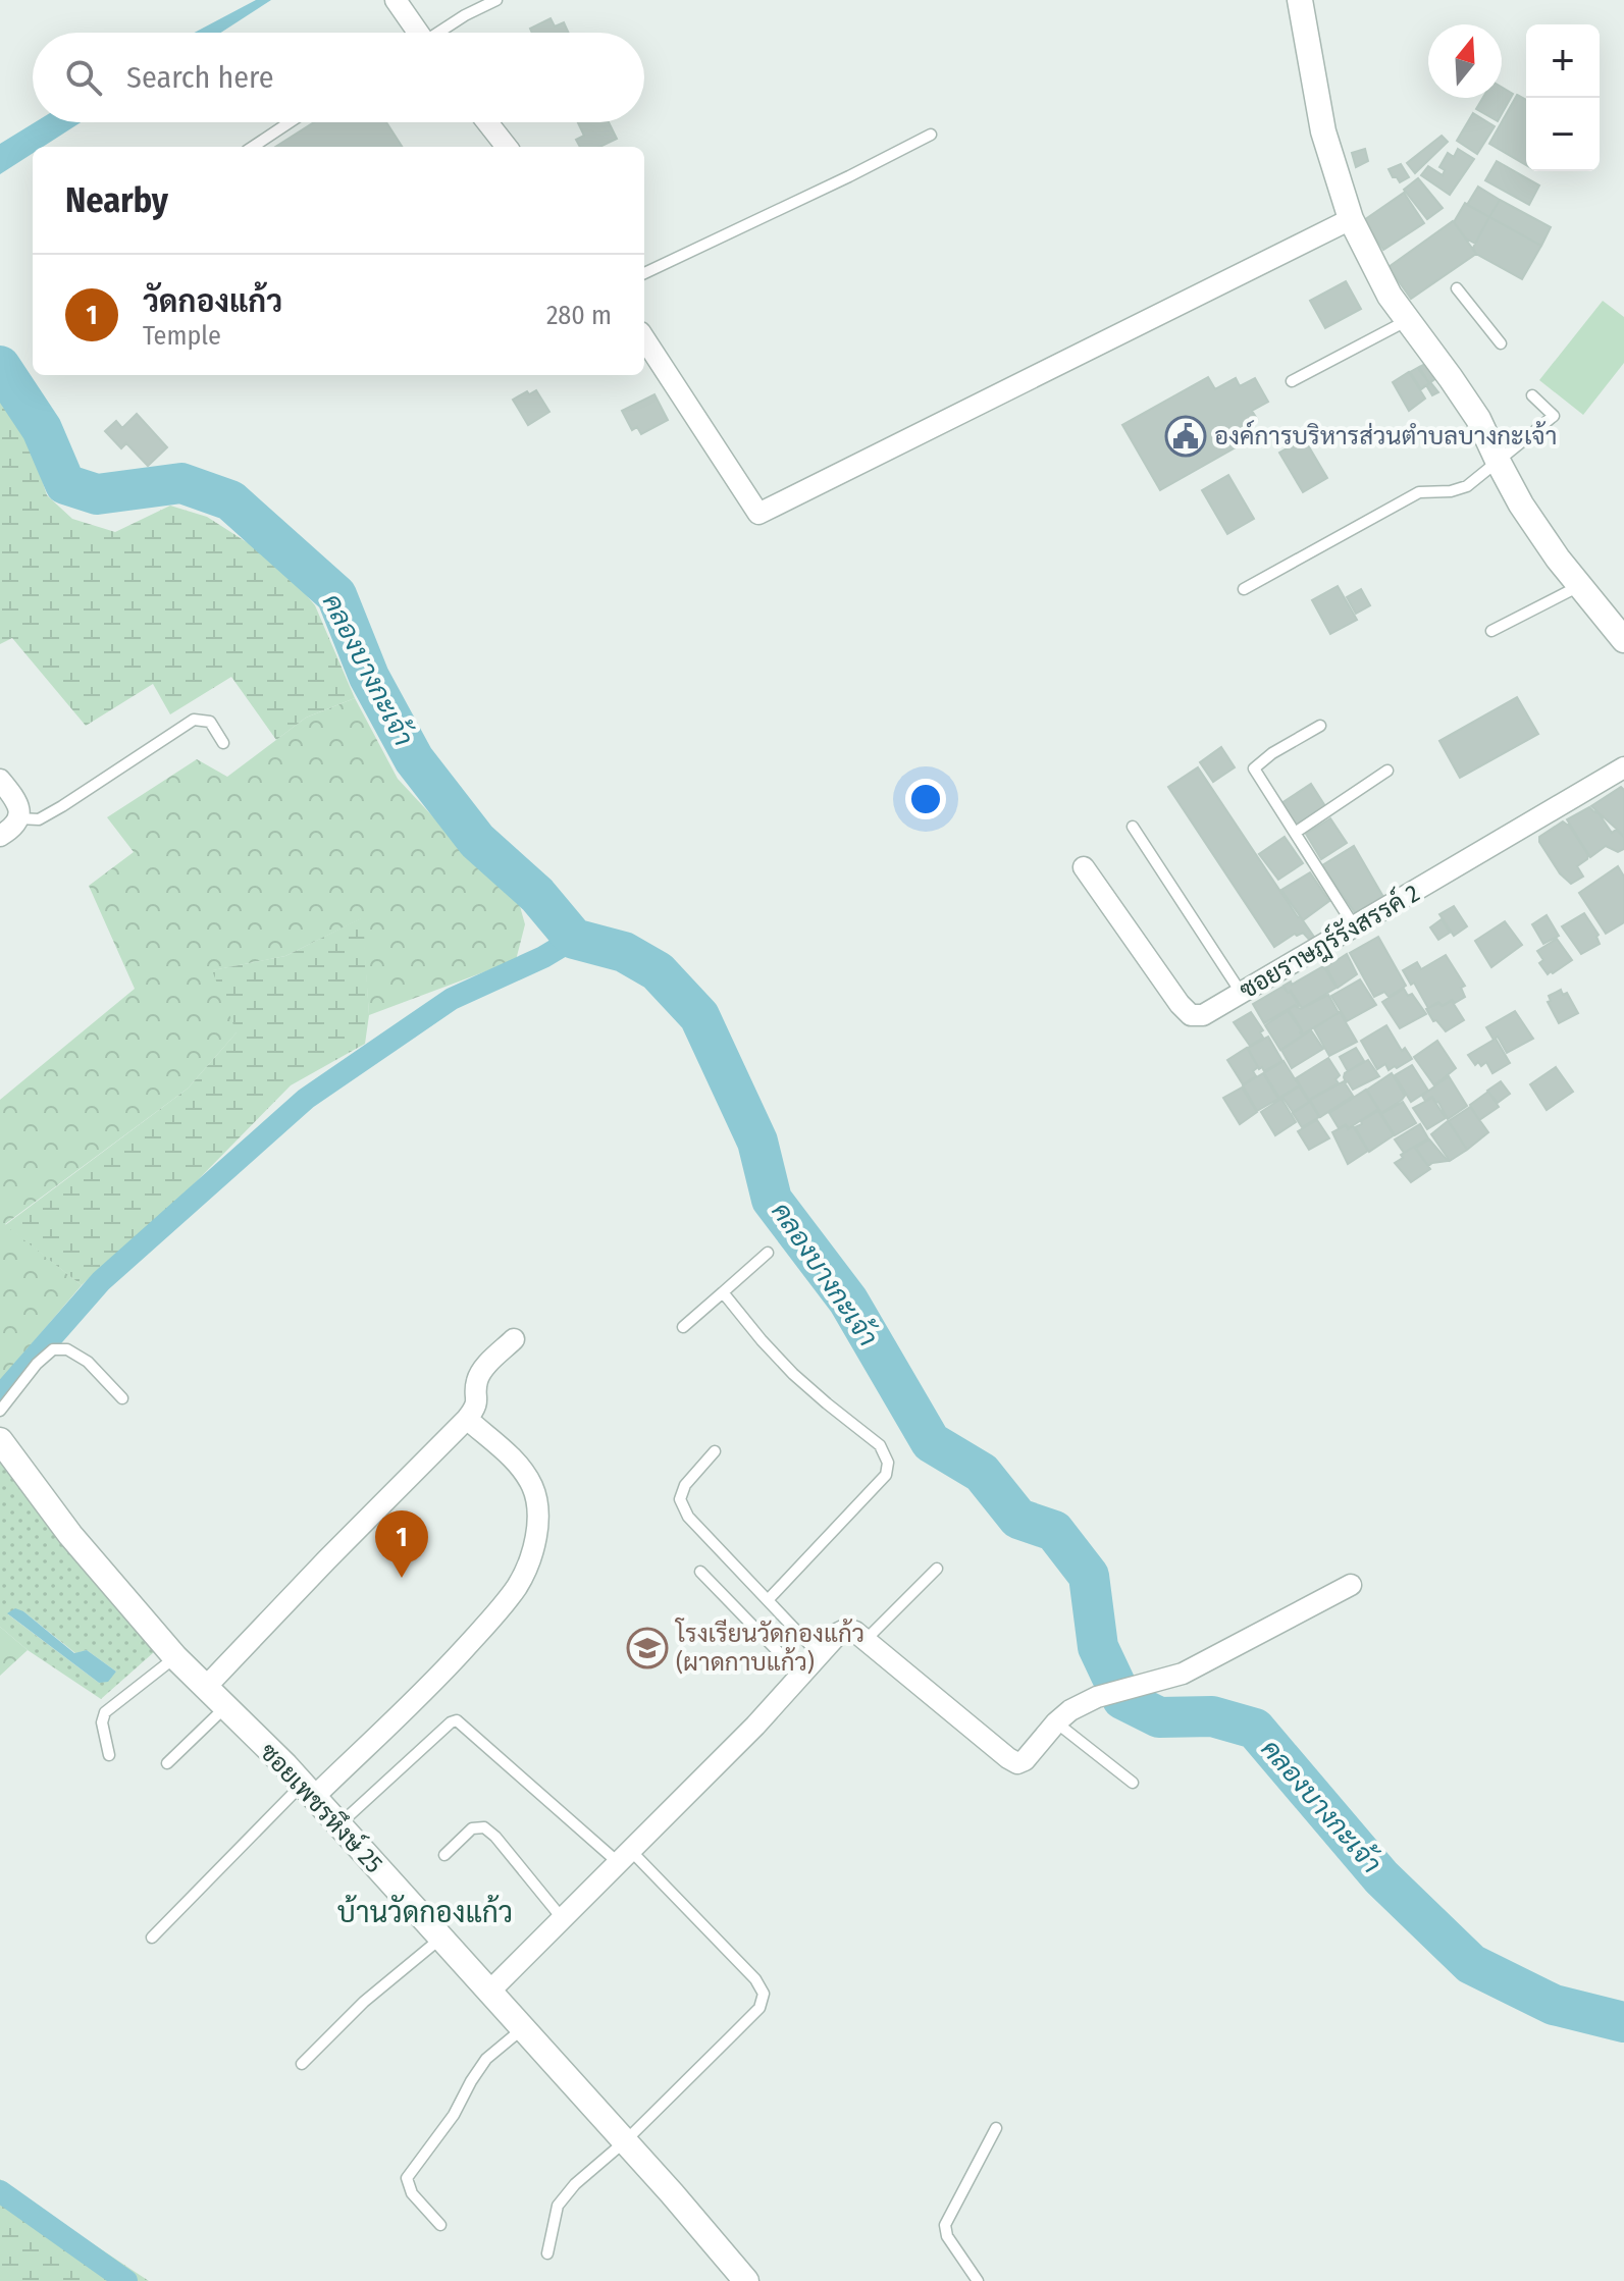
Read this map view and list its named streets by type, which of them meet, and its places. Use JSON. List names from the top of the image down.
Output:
{
  "streets": {
    "street": ["ซอยราษฎร์รังสรรค์ 2", "ซอยเพชรหึงษ์ 25"]
  },
  "districts": ["บ้านวัดกองแก้ว"],
  "water": ["คลองบางกะเจ้า"],
  "places": {
    "public building": ["องค์การบริหารส่วนตำบลบางกะเจ้า"],
    "school or university": ["โรงเรียนวัดกองแก้ว (ผาดกาบแก้ว)"]
  },
  "north": "top",
  "page": {
    "map_buttons": ["+", "−"],
    "search": "Search here",
    "heading": "Nearby",
    "list": [
      {
        "mark": "1",
        "name": "วัดกองแก้ว",
        "note": "Temple",
        "value": "280 m"
      }
    ],
    "pins": "1"
  }
}
